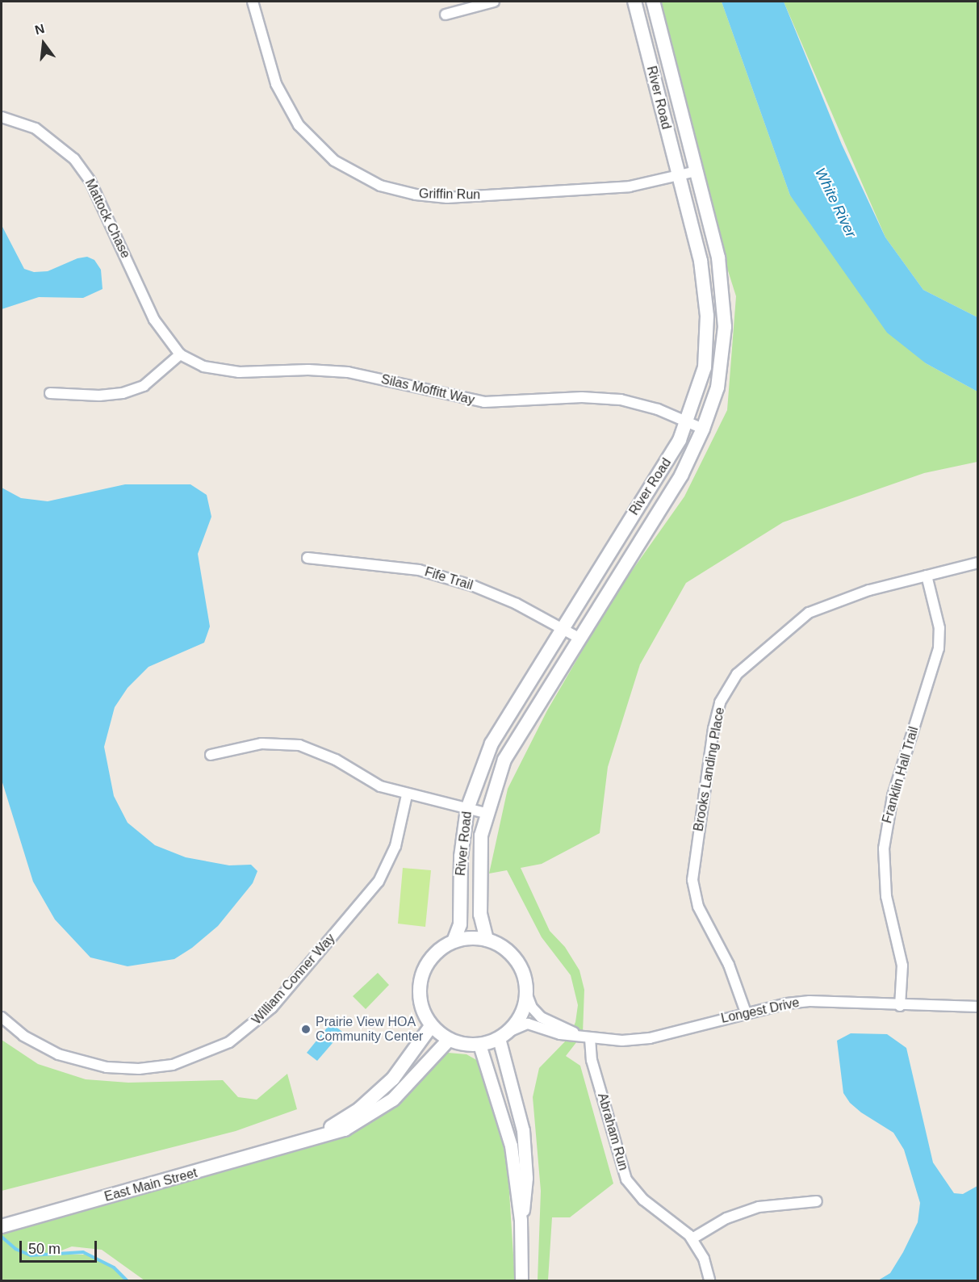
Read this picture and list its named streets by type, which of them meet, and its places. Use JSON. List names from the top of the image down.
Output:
{
  "streets": {
    "main road": ["River Road", "East Main Street"],
    "street": [
      "Griffin Run",
      "Mattock Chase",
      "Silas Moffitt Way",
      "Fife Trail",
      "Brooks Landing Place",
      "Franklin Hall Trail",
      "William Conner Way",
      "Longest Drive",
      "Abraham Run"
    ]
  },
  "crossings": [
    ["River Road", "Griffin Run"],
    ["River Road", "Silas Moffitt Way"],
    ["River Road", "Fife Trail"],
    ["River Road", "Longest Drive"],
    ["River Road", "East Main Street"],
    ["Mattock Chase", "Silas Moffitt Way"],
    ["Brooks Landing Place", "Franklin Hall Trail"],
    ["Brooks Landing Place", "Longest Drive"],
    ["Franklin Hall Trail", "Longest Drive"],
    ["Longest Drive", "Abraham Run"],
    ["Longest Drive", "East Main Street"]
  ],
  "water": ["White River"],
  "places": ["Prairie View HOA Community Center"],
  "scale_bar": "50 m",
  "north": "top"
}
